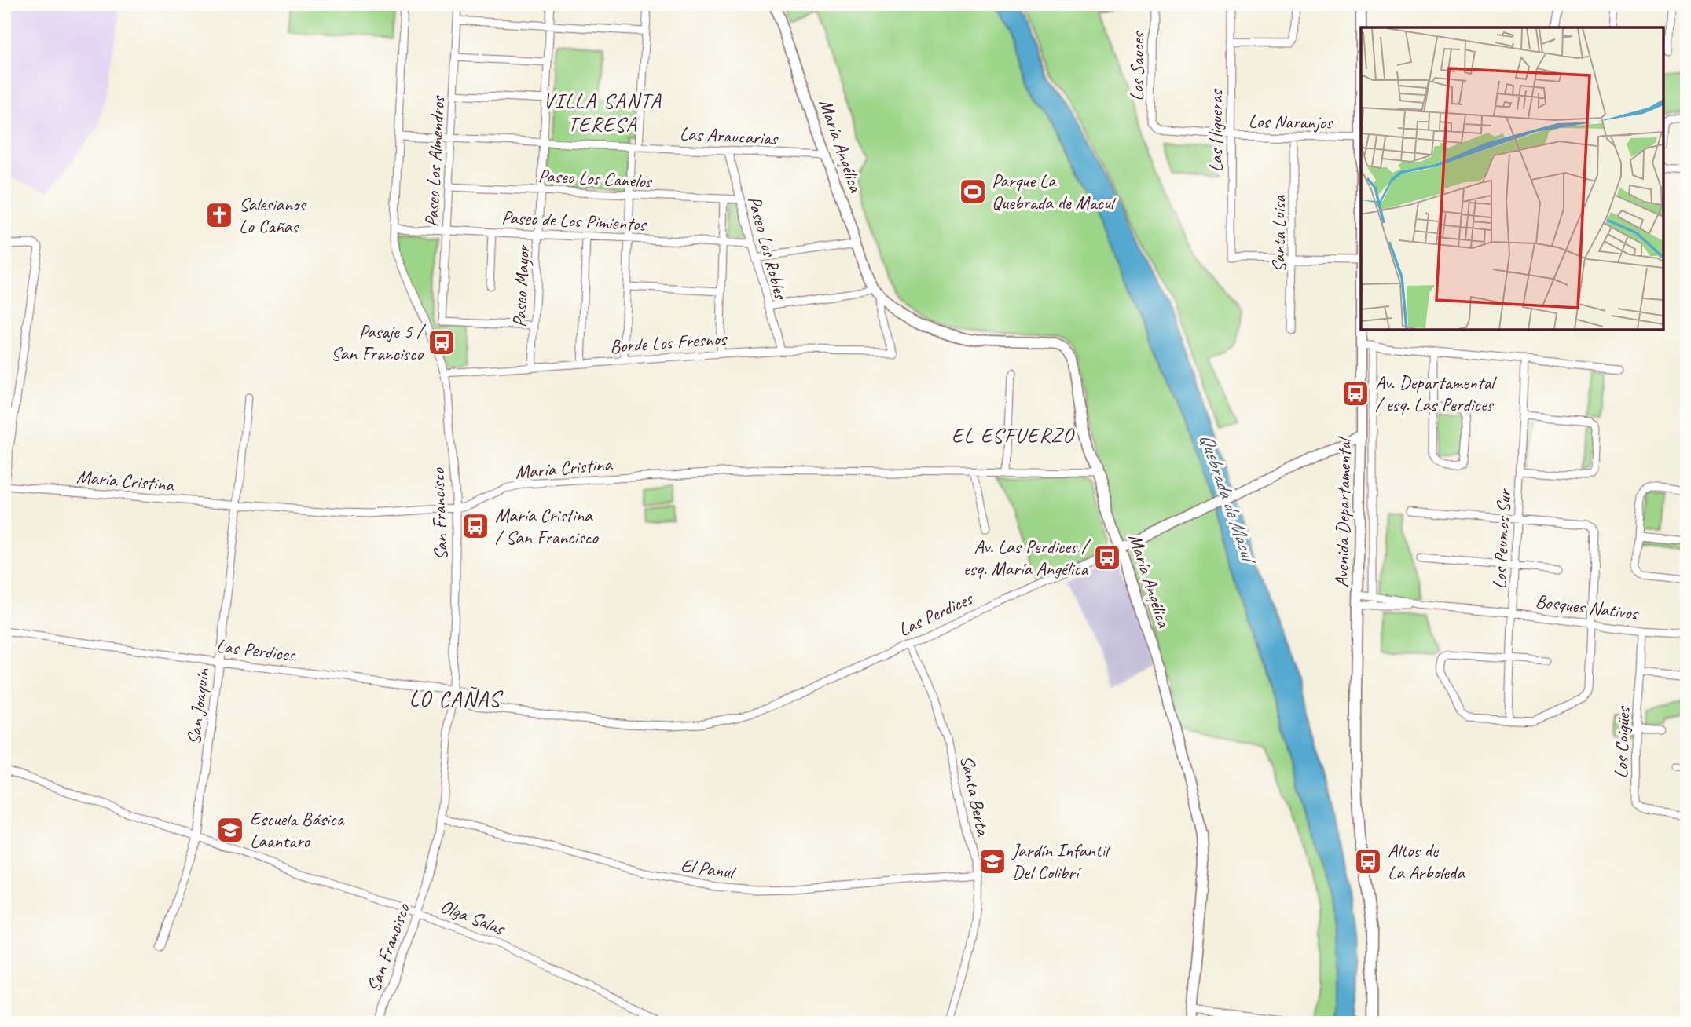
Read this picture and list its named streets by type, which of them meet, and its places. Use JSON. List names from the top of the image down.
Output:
{
  "streets": {
    "street": [
      "Los Sauces",
      "Los Naranjos",
      "Las Higueras",
      "Las Araucarias",
      "María Angélica",
      "Paseo Los Almendros",
      "Paseo Los Canelos",
      "Paseo de Los Pimientos",
      "Santa Luisa",
      "Paseo Los Robles",
      "Paseo Mayor",
      "Borde Los Fresnos",
      "María Cristina",
      "Avenida Departamental",
      "San Francisco",
      "Los Peumos Sur",
      "Bosques Nativos",
      "Las Perdices",
      "San Joaquín",
      "Los Coigües",
      "Santa Berta",
      "El Panul",
      "Olga Salas"
    ]
  },
  "crossings": [
    ["Los Sauces", "Los Naranjos"],
    ["Los Naranjos", "Las Higueras"],
    ["Los Naranjos", "Santa Luisa"],
    ["Los Naranjos", "Avenida Departamental"],
    ["Las Higueras", "Santa Luisa"],
    ["Las Araucarias", "María Angélica"],
    ["Las Araucarias", "Paseo Los Almendros"],
    ["Las Araucarias", "Paseo Los Robles"],
    ["Las Araucarias", "Paseo Mayor"],
    ["Las Araucarias", "San Francisco"],
    ["María Angélica", "Borde Los Fresnos"],
    ["María Angélica", "María Cristina"],
    ["María Angélica", "Las Perdices"],
    ["Paseo Los Almendros", "Paseo Los Canelos"],
    ["Paseo Los Almendros", "Paseo de Los Pimientos"],
    ["Paseo Los Almendros", "Paseo Mayor"],
    ["Paseo Los Canelos", "Paseo Los Robles"],
    ["Paseo Los Canelos", "Paseo Mayor"],
    ["Paseo de Los Pimientos", "Paseo Los Robles"],
    ["Paseo de Los Pimientos", "Paseo Mayor"],
    ["Paseo de Los Pimientos", "San Francisco"],
    ["Paseo Los Robles", "Borde Los Fresnos"],
    ["Paseo Mayor", "Borde Los Fresnos"],
    ["Borde Los Fresnos", "San Francisco"],
    ["María Cristina", "San Francisco"],
    ["María Cristina", "San Joaquín"],
    ["Avenida Departamental", "Bosques Nativos"],
    ["Avenida Departamental", "Las Perdices"],
    ["San Francisco", "Las Perdices"],
    ["San Francisco", "El Panul"],
    ["San Francisco", "Olga Salas"],
    ["Los Peumos Sur", "Bosques Nativos"],
    ["Bosques Nativos", "Los Coigües"],
    ["Las Perdices", "San Joaquín"],
    ["Las Perdices", "Santa Berta"],
    ["San Joaquín", "Olga Salas"],
    ["Santa Berta", "El Panul"]
  ],
  "districts": ["VILLA SANTA TERESA", "EL ESFUERZO", "LO CAÑAS"],
  "water": ["Quebrada de Macul"],
  "places": {
    "sports": ["Parque La Quebrada de Macul"],
    "church": ["Salesianos Lo Cañas"],
    "bus stop": [
      "Pasaje 5 / San Francisco",
      "Av. Departamental / esq. Las Perdices",
      "María Cristina / San Francisco",
      "Av. Las Perdices / esq. María Angélica",
      "Altos de La Arboleda"
    ],
    "school or university": ["Escuela Básica Laantaro", "Jardín Infantil Del Colibrí"]
  }
}
